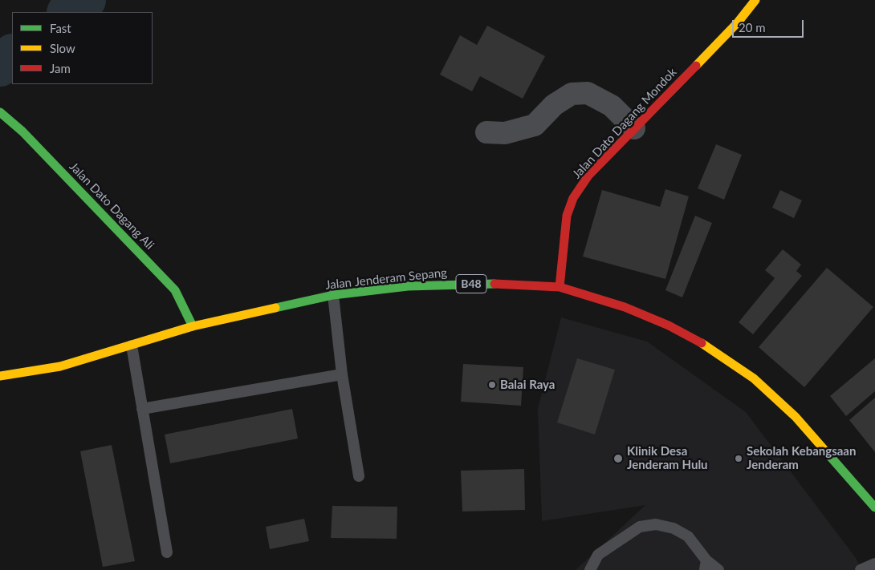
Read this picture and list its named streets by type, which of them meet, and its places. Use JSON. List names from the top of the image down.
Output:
{
  "streets": {
    "main road": [
      "Jalan Dato Dagang Mondok",
      "Jalan Dato Dagang Ali",
      "Jalan Jenderam Sepang",
      "B48"
    ]
  },
  "crossings": [
    ["Jalan Dato Dagang Mondok", "Jalan Jenderam Sepang"],
    ["Jalan Dato Dagang Ali", "Jalan Jenderam Sepang"]
  ],
  "places": ["Balai Raya", "Klinik Desa Jenderam Hulu", "Sekolah Kebangsaan Jenderam"],
  "legend": ["Fast", "Slow", "Jam"],
  "scale_bar": "20 m"
}
